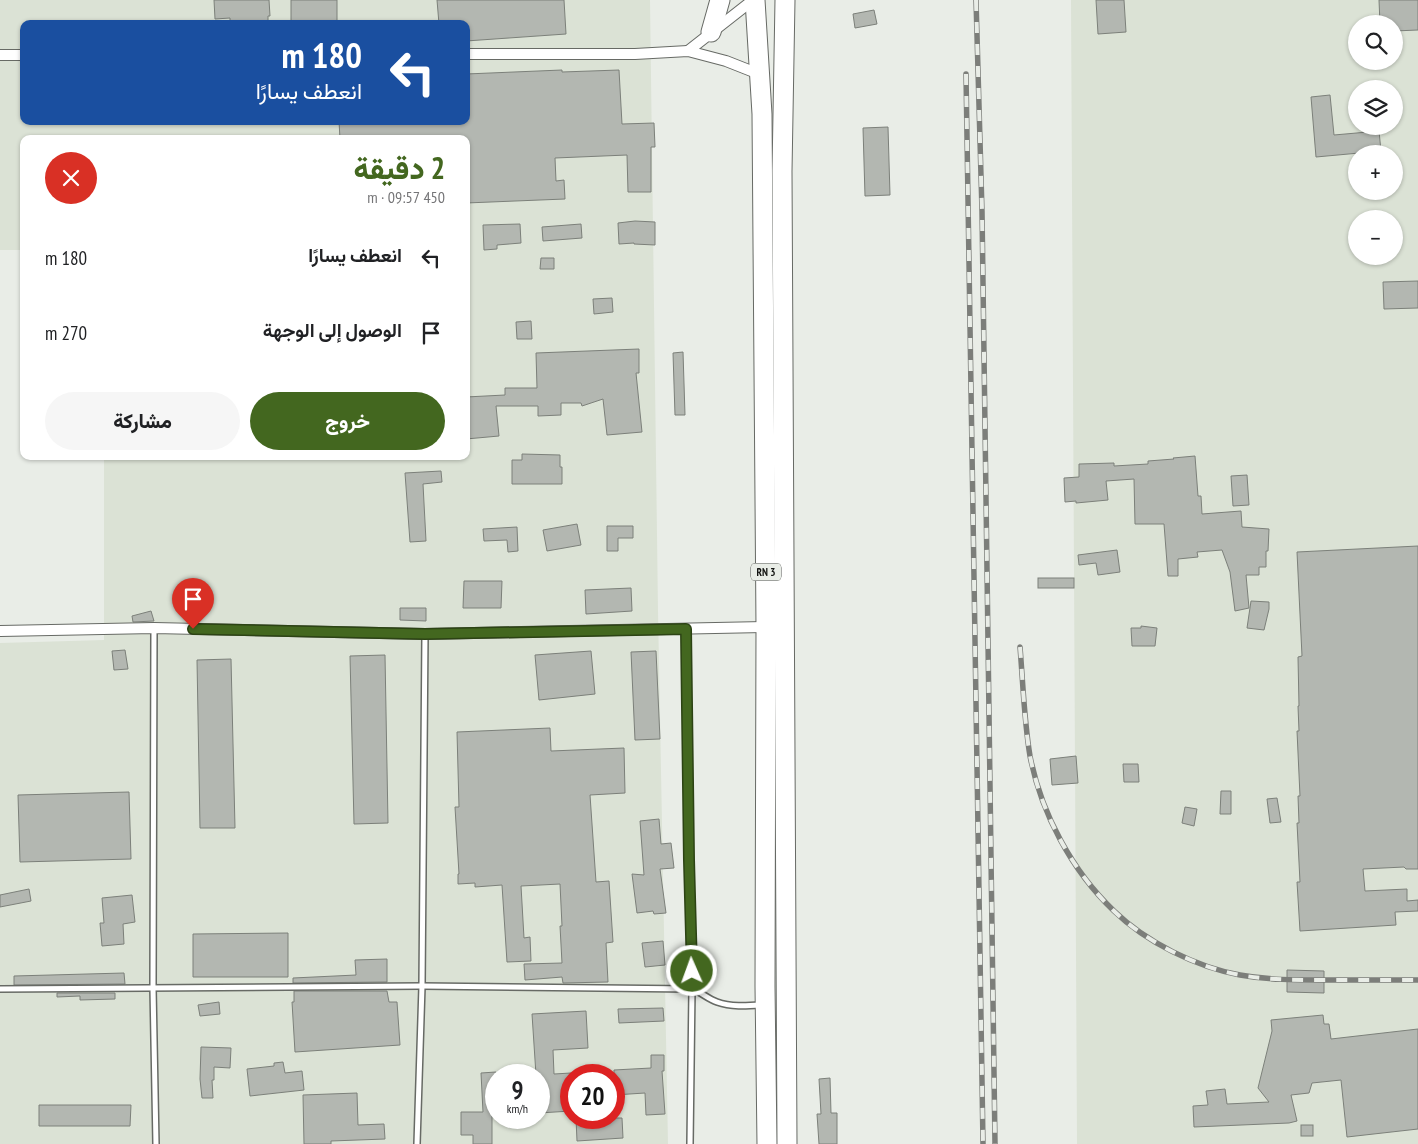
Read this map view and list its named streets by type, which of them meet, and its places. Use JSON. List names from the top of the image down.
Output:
{
  "streets": {
    "highway": ["RN 3"]
  },
  "page": {
    "map_buttons": ["+", "−"],
    "turn": ["180 m", "انعطف يسارًا"],
    "heading": ["2 دقيقة", "450 m · 09:57"],
    "list": [
      {
        "name": "انعطف يسارًا",
        "value": "180 m"
      },
      {
        "name": "الوصول إلى الوجهة",
        "value": "270 m"
      }
    ],
    "buttons": ["خروج", "مشاركة"],
    "speed": "9 km/h",
    "limit": "20"
  }
}
